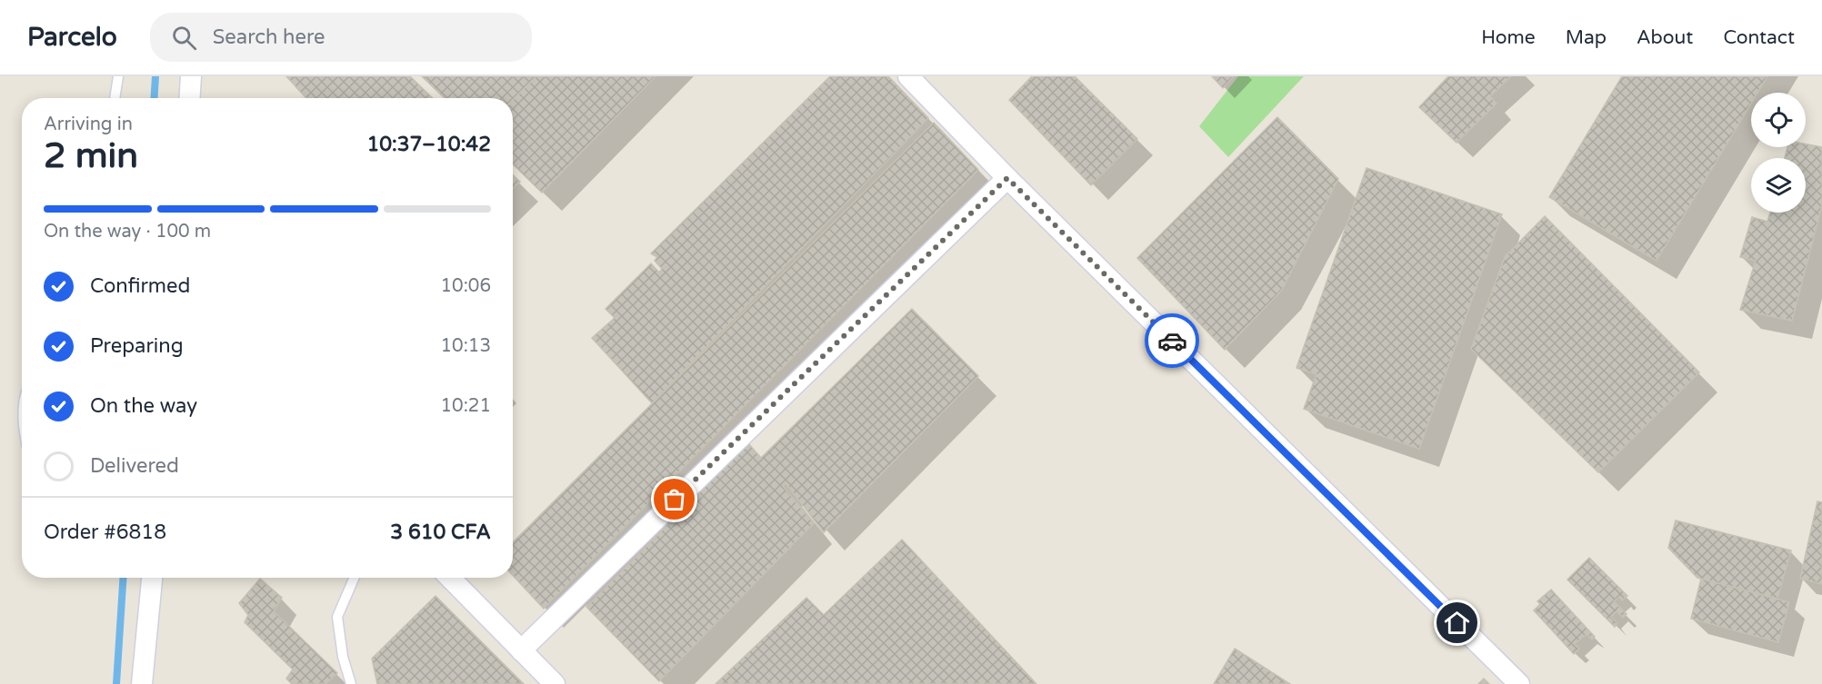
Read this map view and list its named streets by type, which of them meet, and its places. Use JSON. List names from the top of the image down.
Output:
{
  "page": {
    "header": "Parcelo",
    "search": "Search here",
    "nav": [
      "Home",
      "Map",
      "About",
      "Contact"
    ],
    "heading": ["2 min", "Arriving in", "10:37–10:42"],
    "panel": ["Order #6818", "3 610 CFA"],
    "bar": "On the way · 100 m",
    "list": [
      ["Confirmed", "10:06"],
      ["Preparing", "10:13"],
      ["On the way", "10:21"],
      "Delivered"
    ]
  }
}
